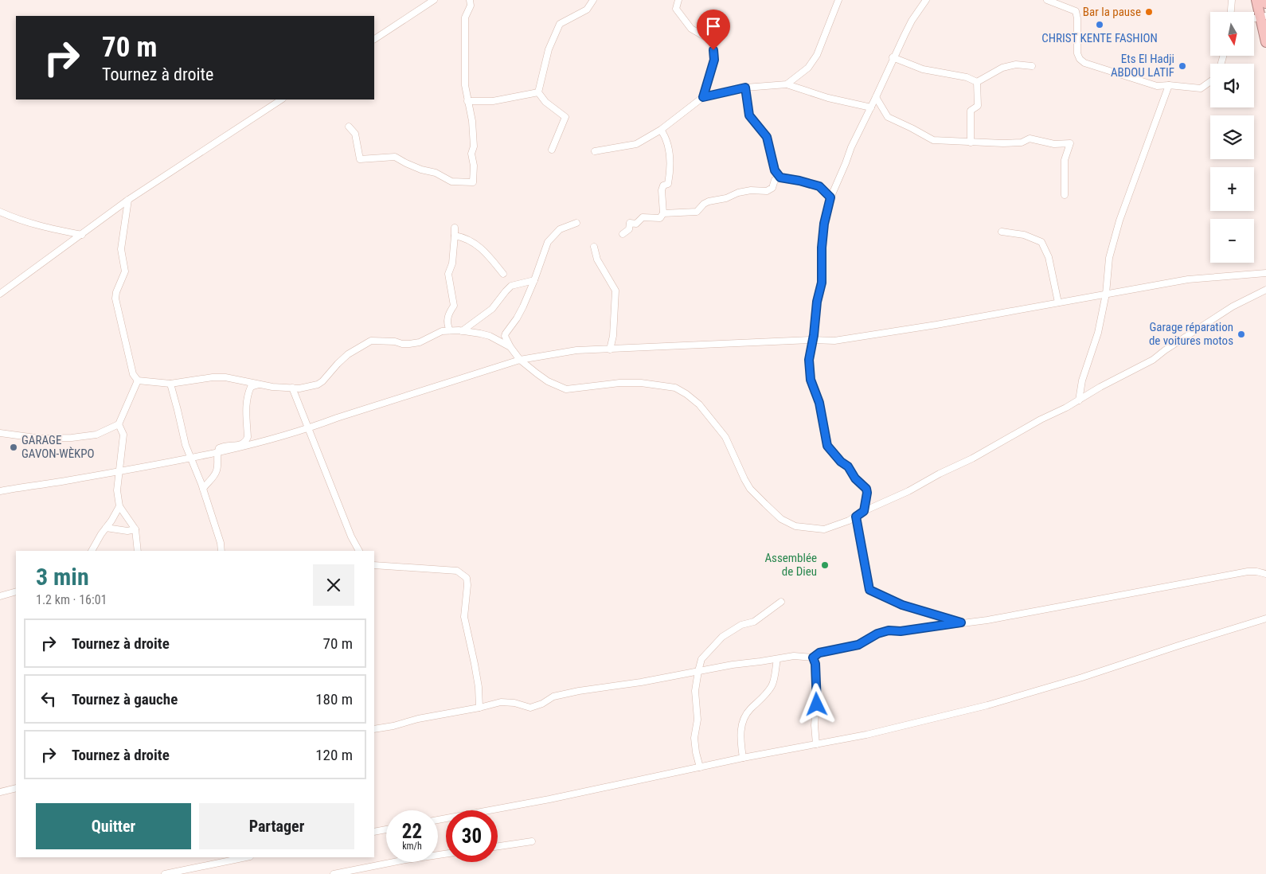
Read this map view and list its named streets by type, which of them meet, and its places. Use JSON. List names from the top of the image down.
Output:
{
  "places": [
    "Bar la pause",
    "CHRIST KENTE FASHION",
    "Ets El Hadji ABDOU LATIF",
    "Garage réparation de voitures motos",
    "GARAGE GAVON-WÈKPO",
    "Assemblée de Dieu"
  ],
  "north": "bottom",
  "page": {
    "map_buttons": ["+", "−"],
    "turn": ["70 m", "Tournez à droite"],
    "heading": ["3 min", "1.2 km · 16:01"],
    "list": [
      {
        "name": "Tournez à droite",
        "value": "70 m"
      },
      {
        "name": "Tournez à gauche",
        "value": "180 m"
      },
      {
        "name": "Tournez à droite",
        "value": "120 m"
      }
    ],
    "buttons": ["Quitter", "Partager"],
    "speed": "22 km/h",
    "limit": "30"
  }
}
